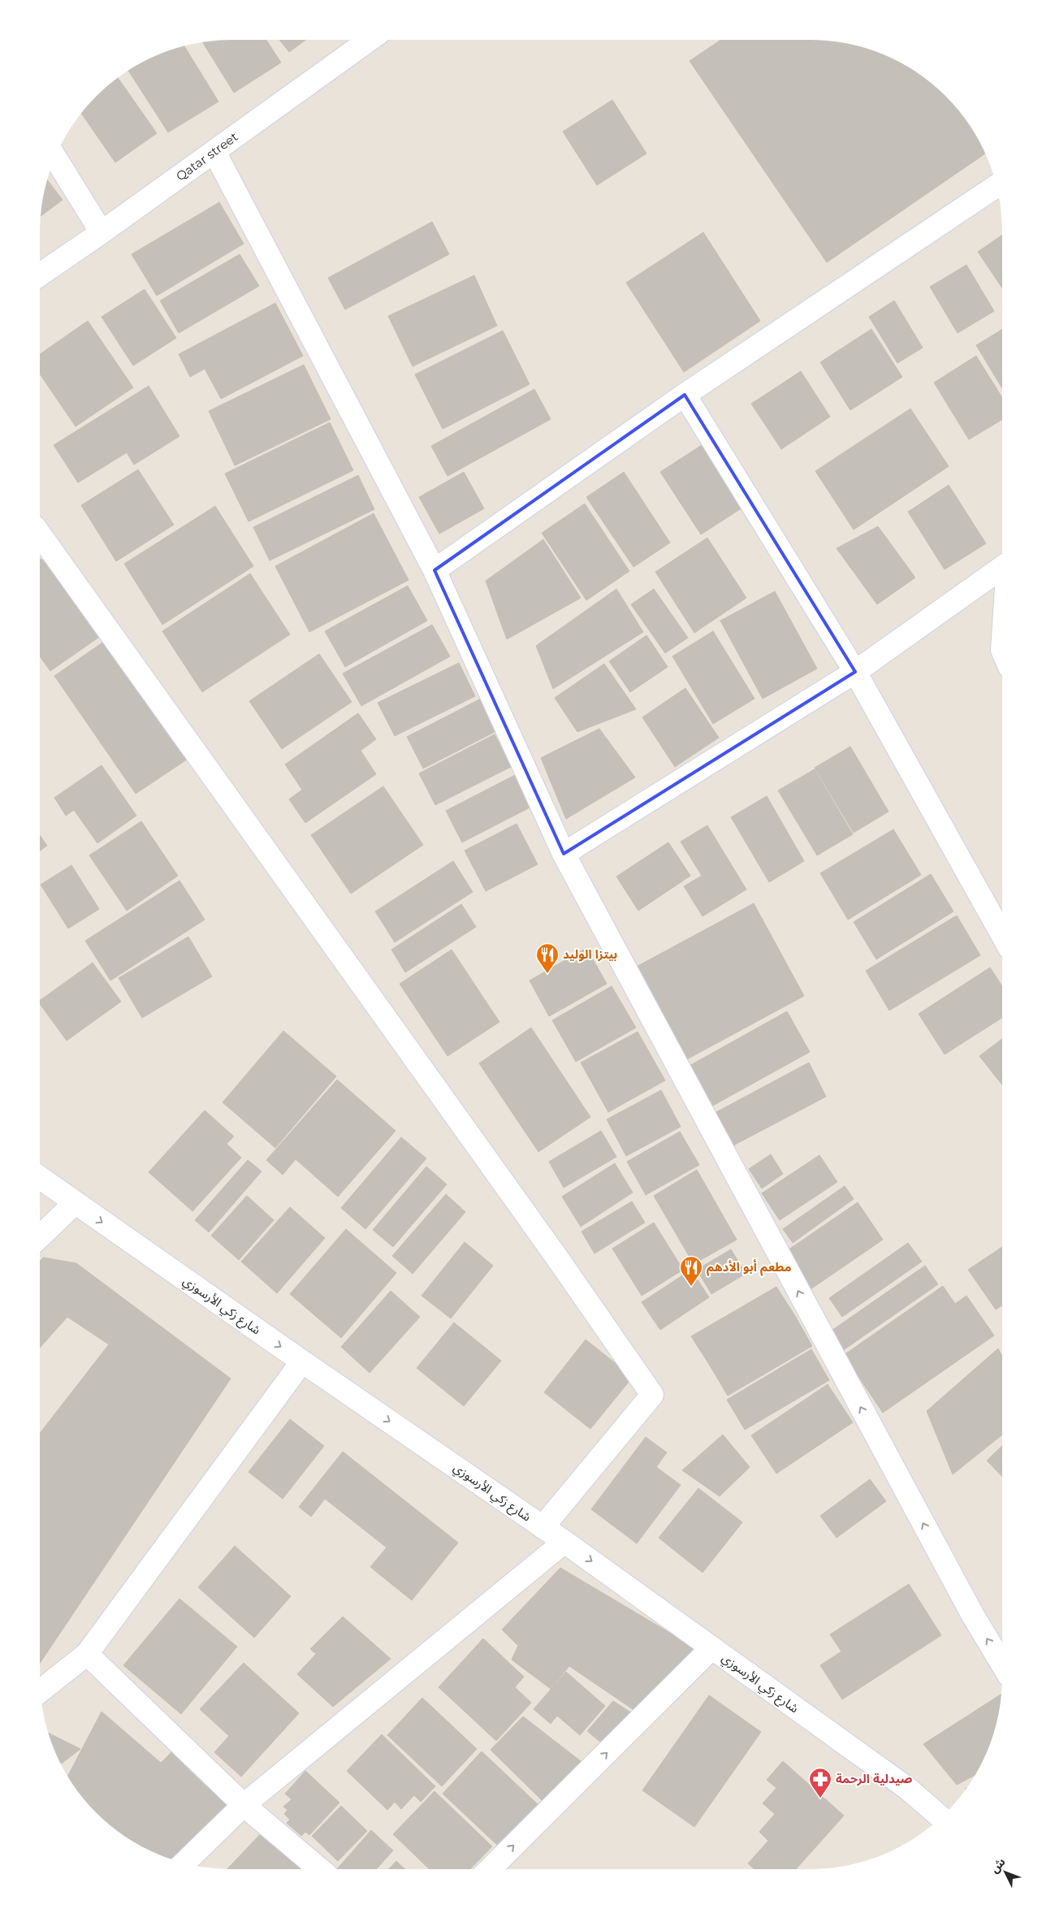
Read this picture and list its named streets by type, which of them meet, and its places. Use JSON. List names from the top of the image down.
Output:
{
  "streets": {
    "street": ["Qatar street", "شارع زكي الأرسوزي"]
  },
  "one_way": ["شارع زكي الأرسوزي"],
  "places": {
    "restaurant": ["بيتزا الوليد", "مطعم أبو الأدهم"],
    "pharmacy": ["صيدلية الرحمة"]
  },
  "north": "top left"
}
